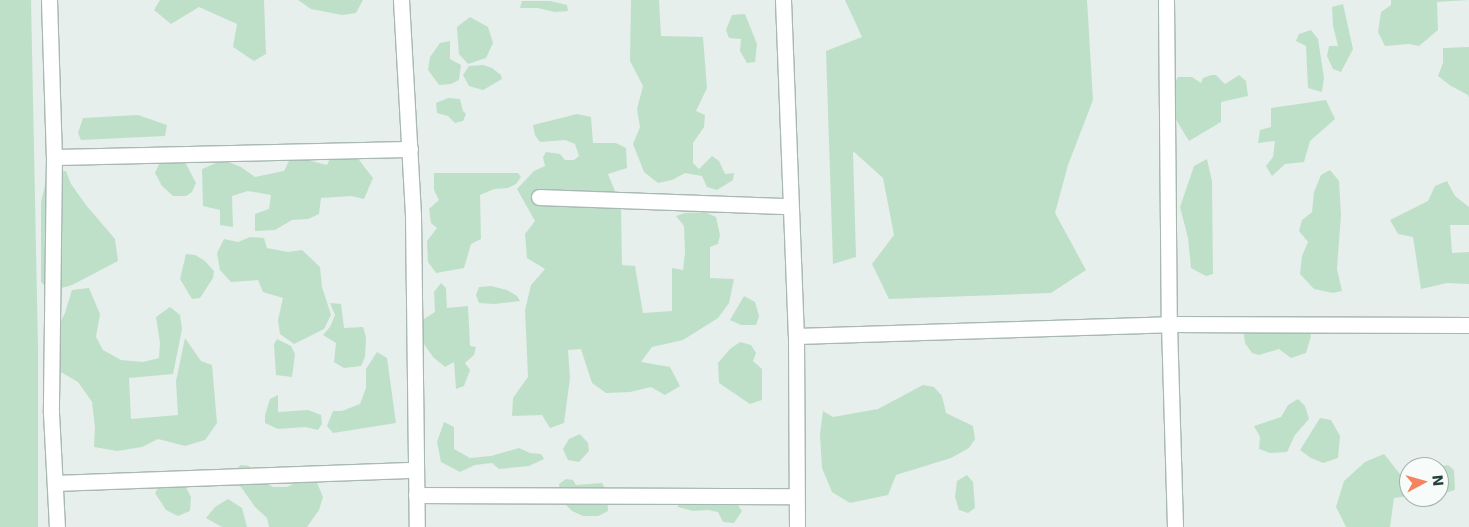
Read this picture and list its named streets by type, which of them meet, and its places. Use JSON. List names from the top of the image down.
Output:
{
  "north": "right"
}
